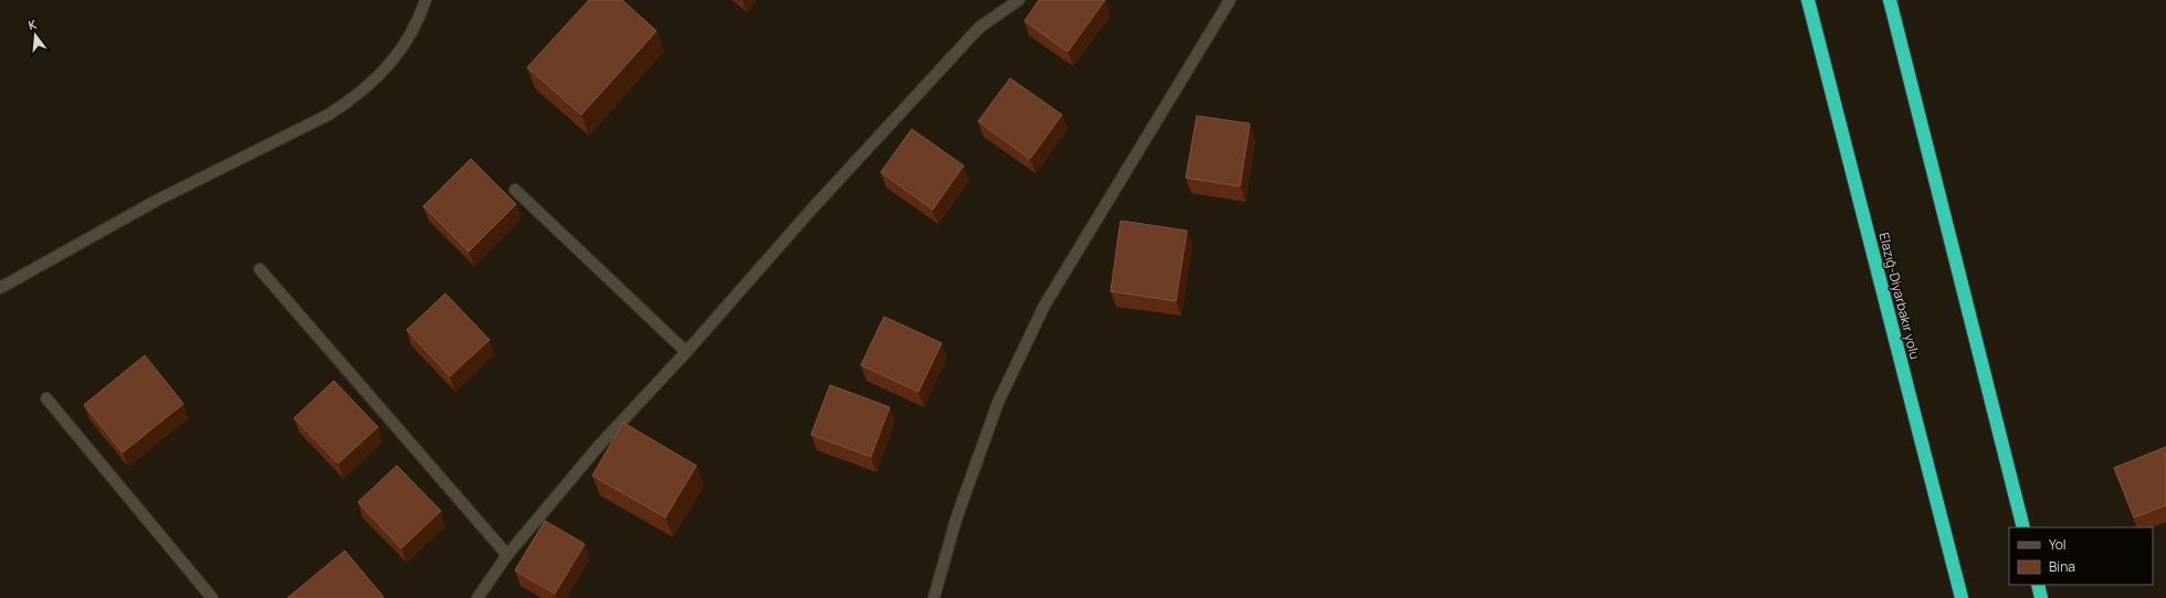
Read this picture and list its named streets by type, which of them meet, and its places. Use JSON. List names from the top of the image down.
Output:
{
  "streets": {
    "highway": ["Elazığ-Diyarbakır yolu"]
  },
  "legend": ["Yol", "Bina"],
  "north": "top"
}
